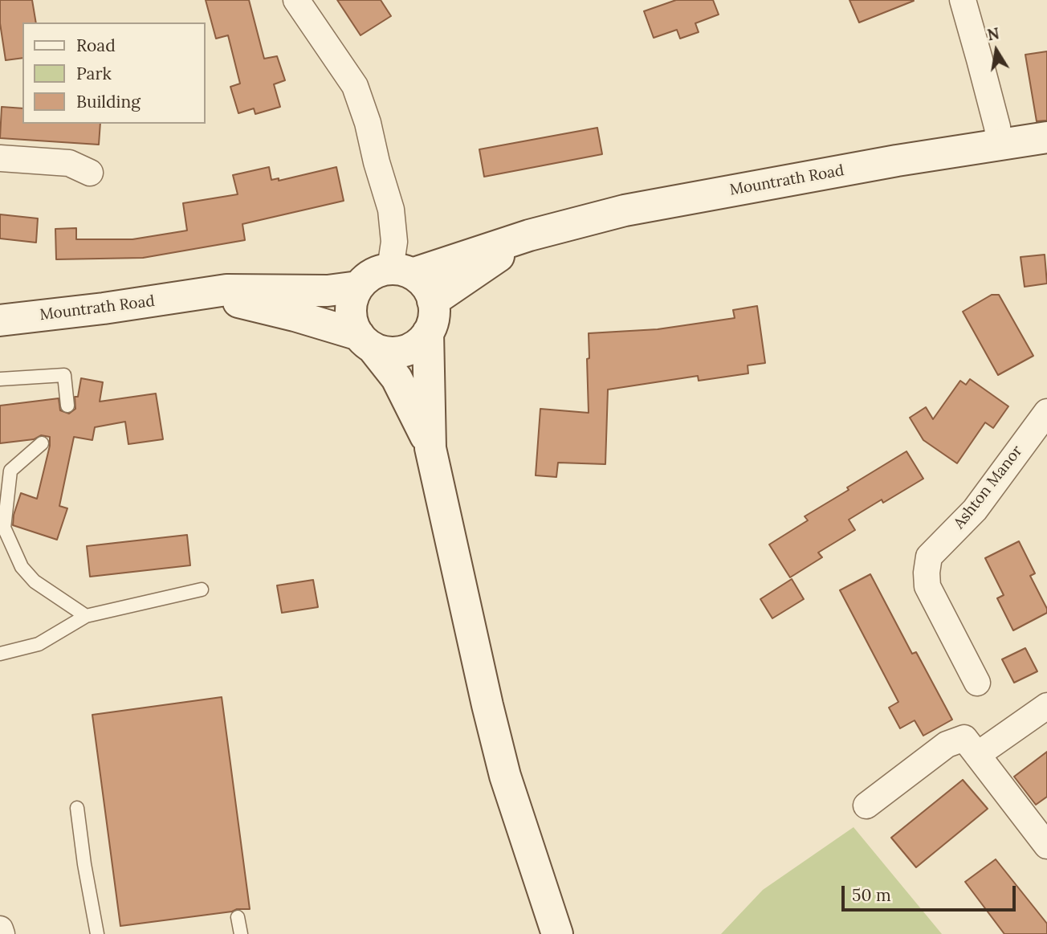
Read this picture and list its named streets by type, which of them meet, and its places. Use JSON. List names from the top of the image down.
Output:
{
  "streets": {
    "main road": ["Mountrath Road"],
    "street": ["Ashton Manor"]
  },
  "legend": ["Road", "Park", "Building"],
  "scale_bar": "50 m",
  "north": "top"
}
